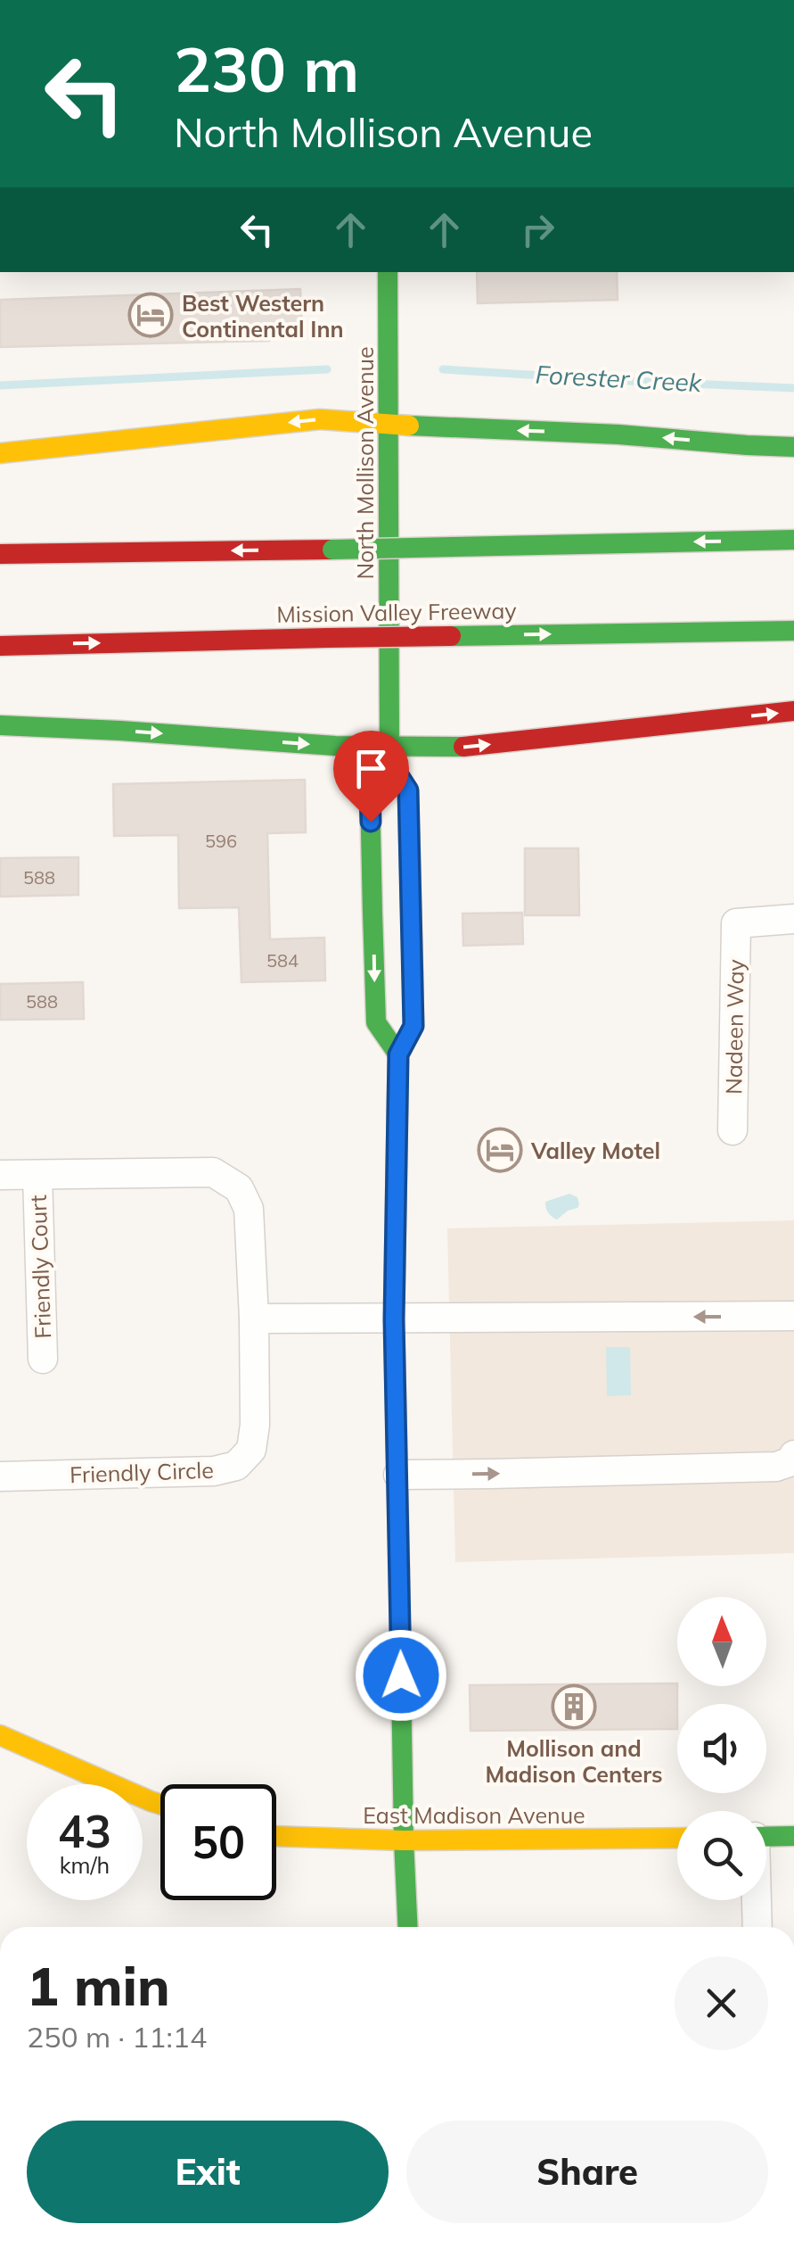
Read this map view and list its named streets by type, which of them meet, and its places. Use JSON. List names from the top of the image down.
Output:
{
  "streets": {
    "main road": ["North Mollison Avenue", "Mission Valley Freeway", "East Madison Avenue"],
    "street": ["Nadeen Way", "Friendly Court", "Friendly Circle"]
  },
  "crossings": [
    ["North Mollison Avenue", "East Madison Avenue"],
    ["Friendly Court", "Friendly Circle"]
  ],
  "water": ["Forester Creek"],
  "places": {
    "hotel": ["Best Western Continental Inn", "Valley Motel"],
    "building": ["Mollison and Madison Centers"]
  },
  "house_numbers": [
    "596",
    "588",
    "584",
    "588"
  ],
  "north": "top",
  "page": {
    "turn": ["230 m", "North Mollison Avenue"],
    "speed": "43 km/h",
    "limit": "50",
    "heading": ["1 min", "250 m · 11:14"],
    "buttons": ["Exit", "Share"]
  }
}
